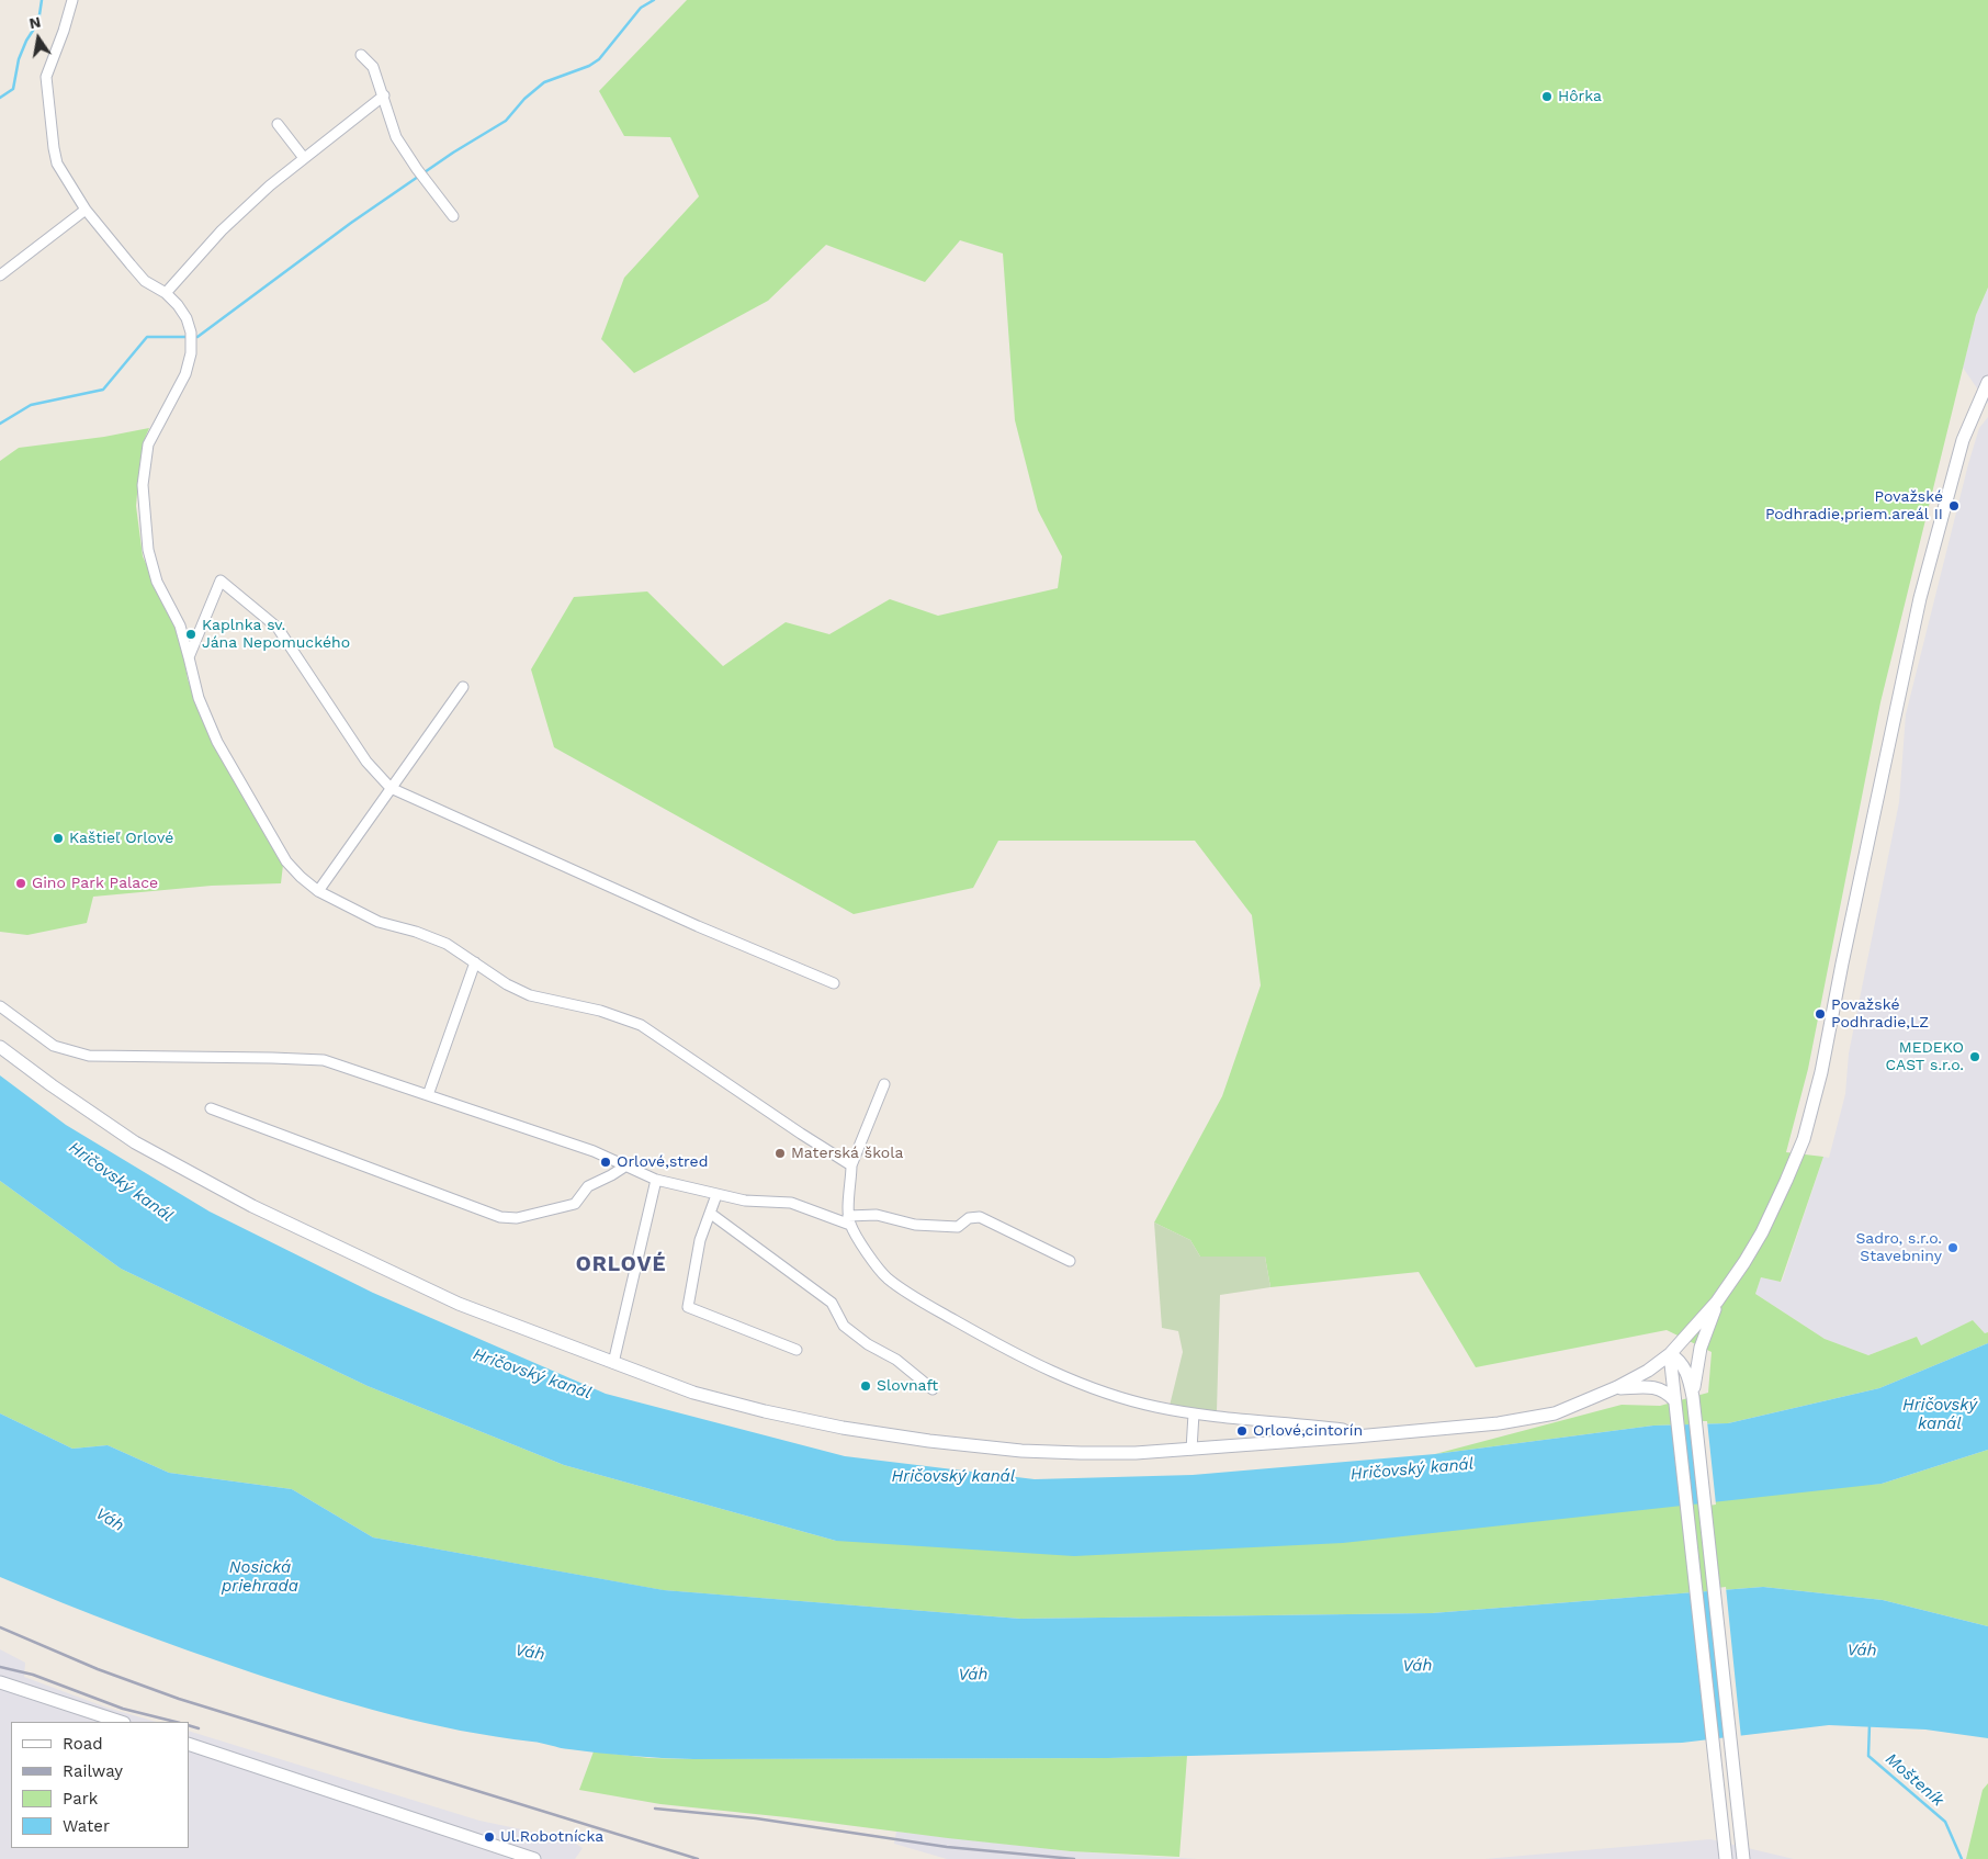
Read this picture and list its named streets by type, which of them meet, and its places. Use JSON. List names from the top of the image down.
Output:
{
  "districts": ["ORLOVÉ"],
  "water": [
    "Hričovský kanál",
    "Váh",
    "Nosická priehrada",
    "Mošteník"
  ],
  "places": [
    "Hôrka",
    "Považské Podhradie,priem.areál II",
    "Kaplnka sv. Jána Nepomuckého",
    "Kaštieľ Orlové",
    "Gino Park Palace",
    "Považské Podhradie,LZ",
    "MEDEKO CAST s.r.o.",
    "Materská škola",
    "Orlové,stred",
    "Sadro, s.r.o. Stavebniny",
    "Slovnaft",
    "Orlové,cintorín",
    "Ul.Robotnícka"
  ],
  "legend": [
    "Road",
    "Railway",
    "Park",
    "Water"
  ],
  "north": "top"
}
